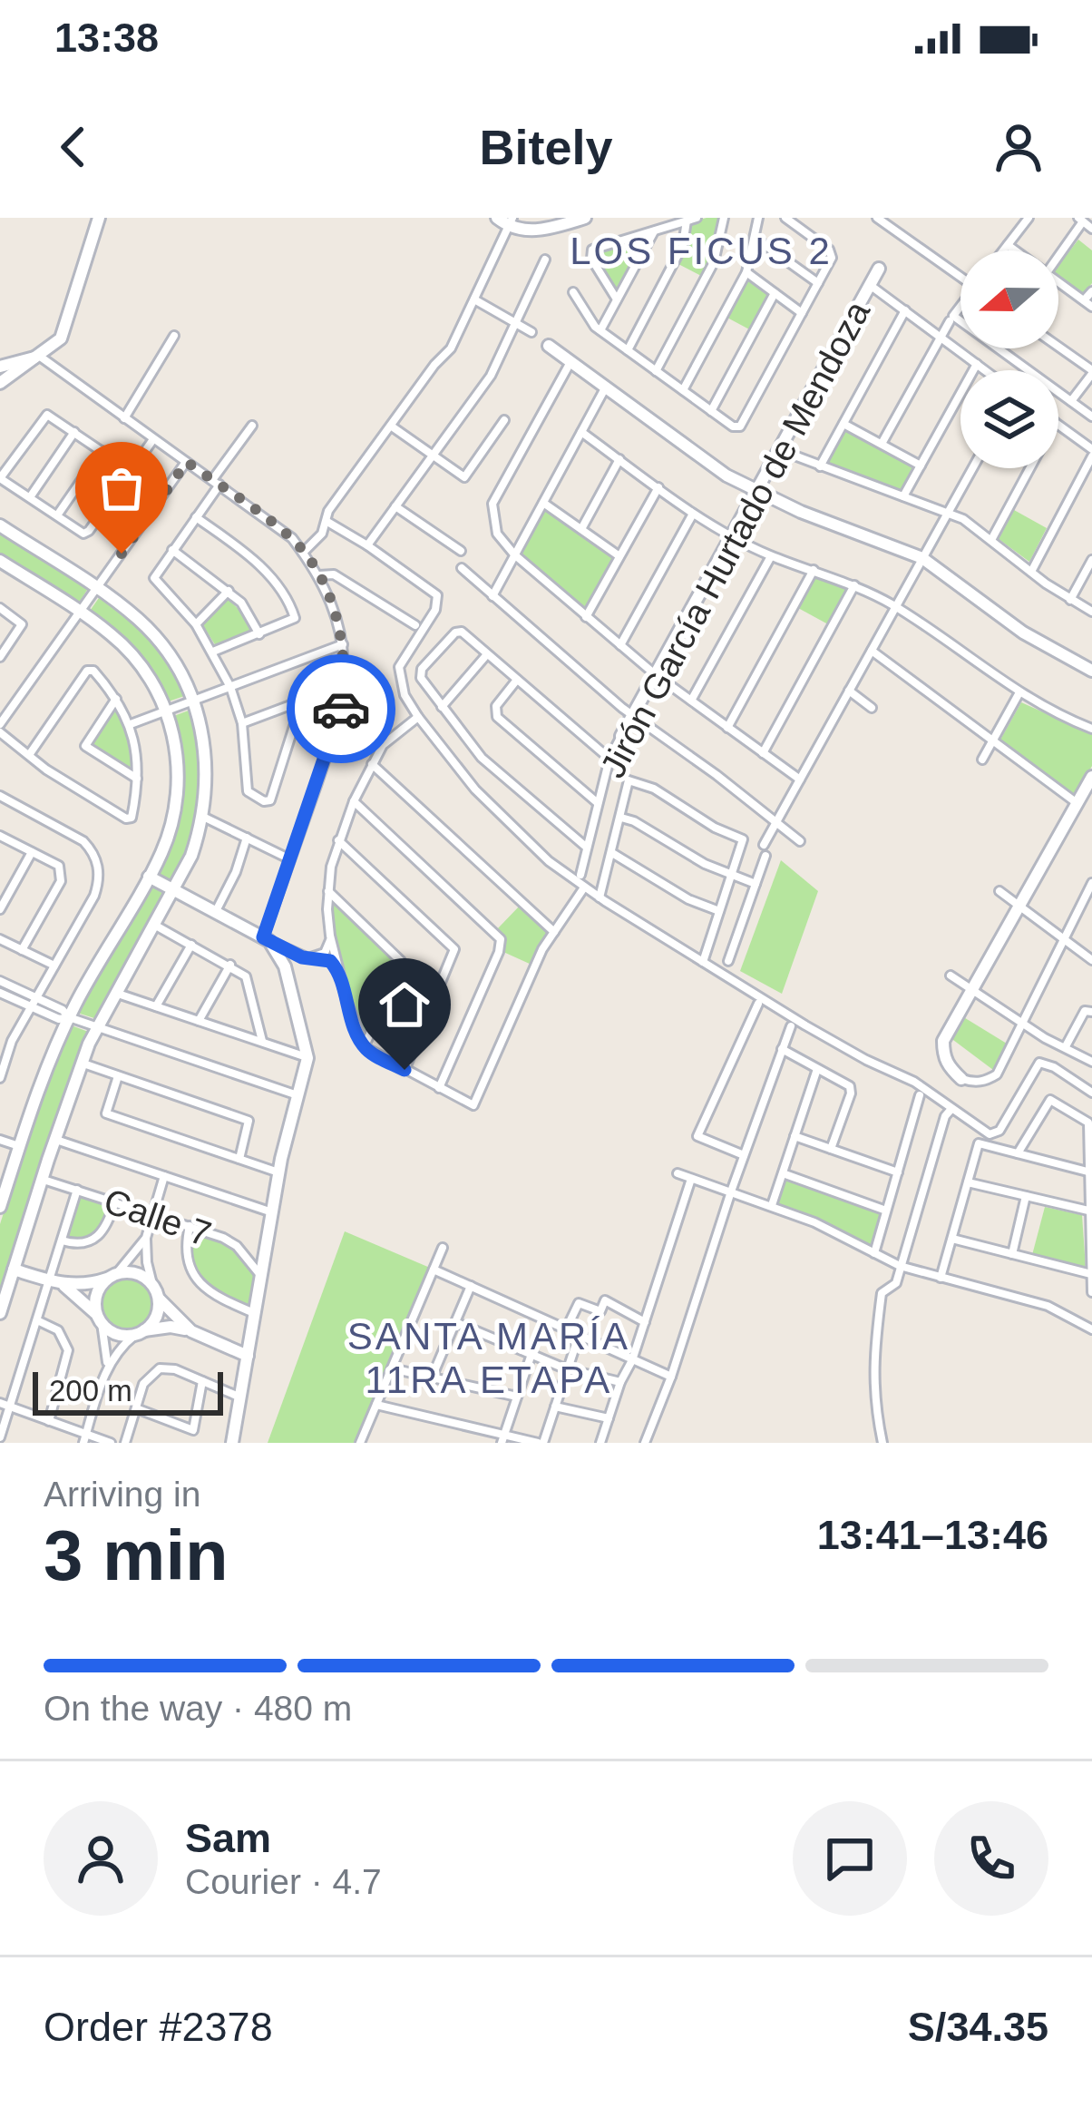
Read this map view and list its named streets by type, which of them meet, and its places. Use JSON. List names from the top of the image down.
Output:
{
  "streets": {
    "street": ["Jirón García Hurtado de Mendoza", "Calle 7"]
  },
  "districts": ["LOS FICUS 2", "SANTA MARÍA 11RA ETAPA"],
  "scale_bar": "200 m",
  "north": "left",
  "page": {
    "status": "13:38",
    "header": "Bitely",
    "scale": "200 m",
    "heading": ["3 min", "Arriving in", "13:41–13:46"],
    "panel": [
      "Sam",
      "Courier · 4.7",
      "Order #2378",
      "S/34.35"
    ],
    "bar": "On the way · 480 m"
  }
}
